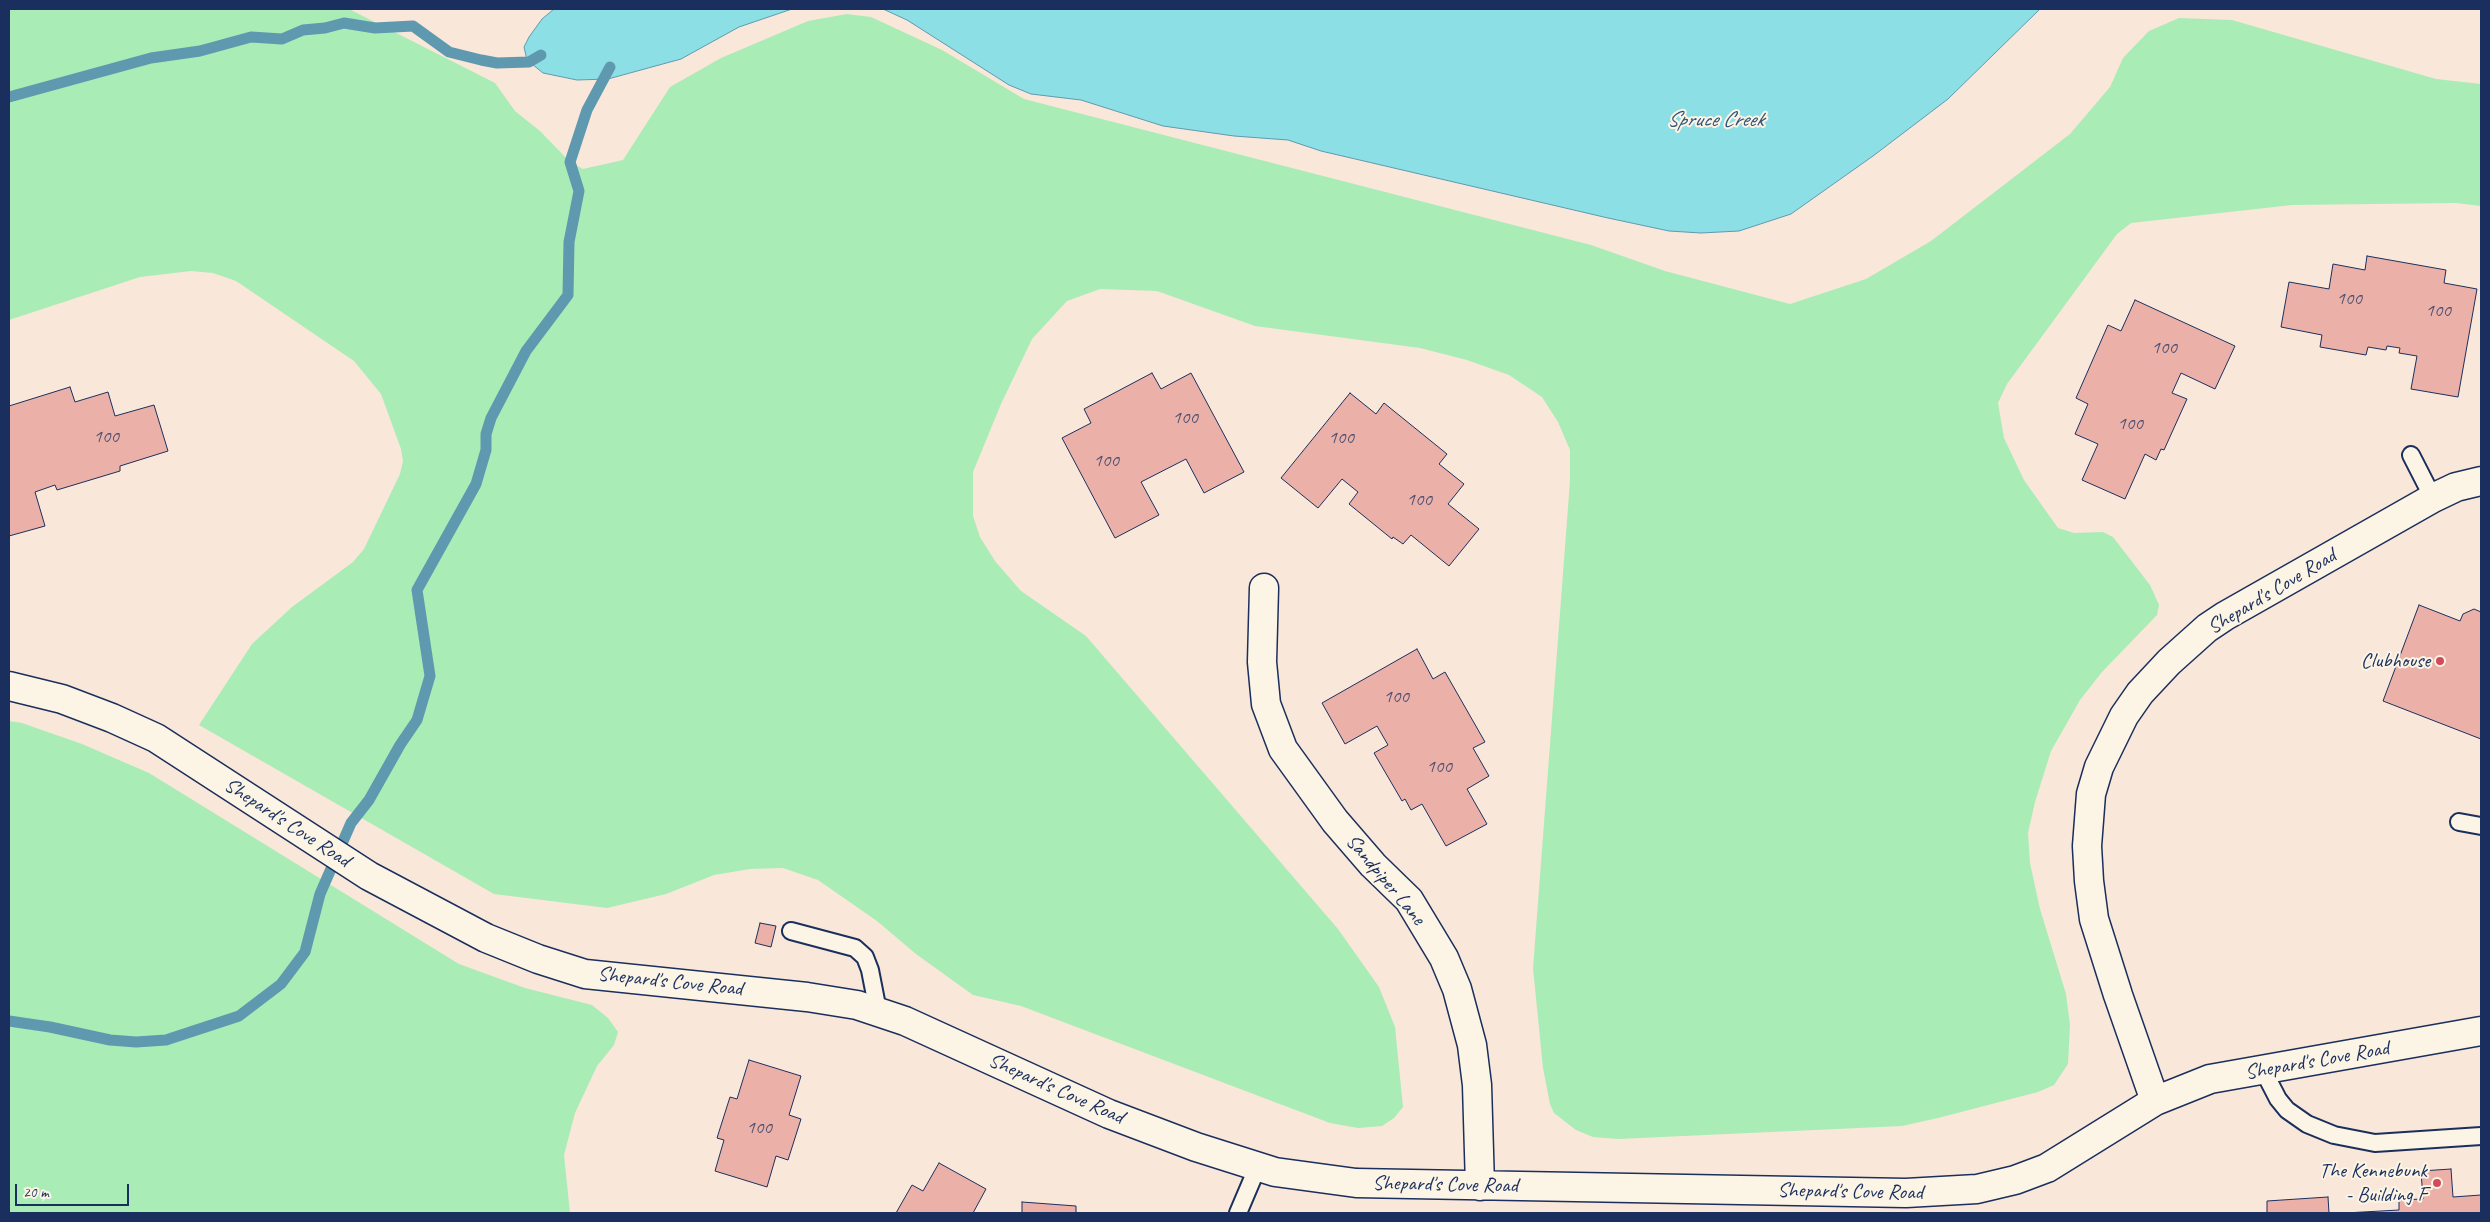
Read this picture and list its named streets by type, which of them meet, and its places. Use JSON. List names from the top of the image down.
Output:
{
  "streets": {
    "street": ["Shepard's Cove Road", "Sandpiper Lane"]
  },
  "crossings": [
    ["Shepard's Cove Road", "Sandpiper Lane"]
  ],
  "water": ["Spruce Creek"],
  "places": ["Clubhouse", "The Kennebunk - Building F"],
  "house_numbers": [
    "100",
    "100",
    "100",
    "100",
    "100",
    "100",
    "100",
    "100",
    "100",
    "100",
    "100",
    "100"
  ],
  "scale_bar": "20 m"
}
